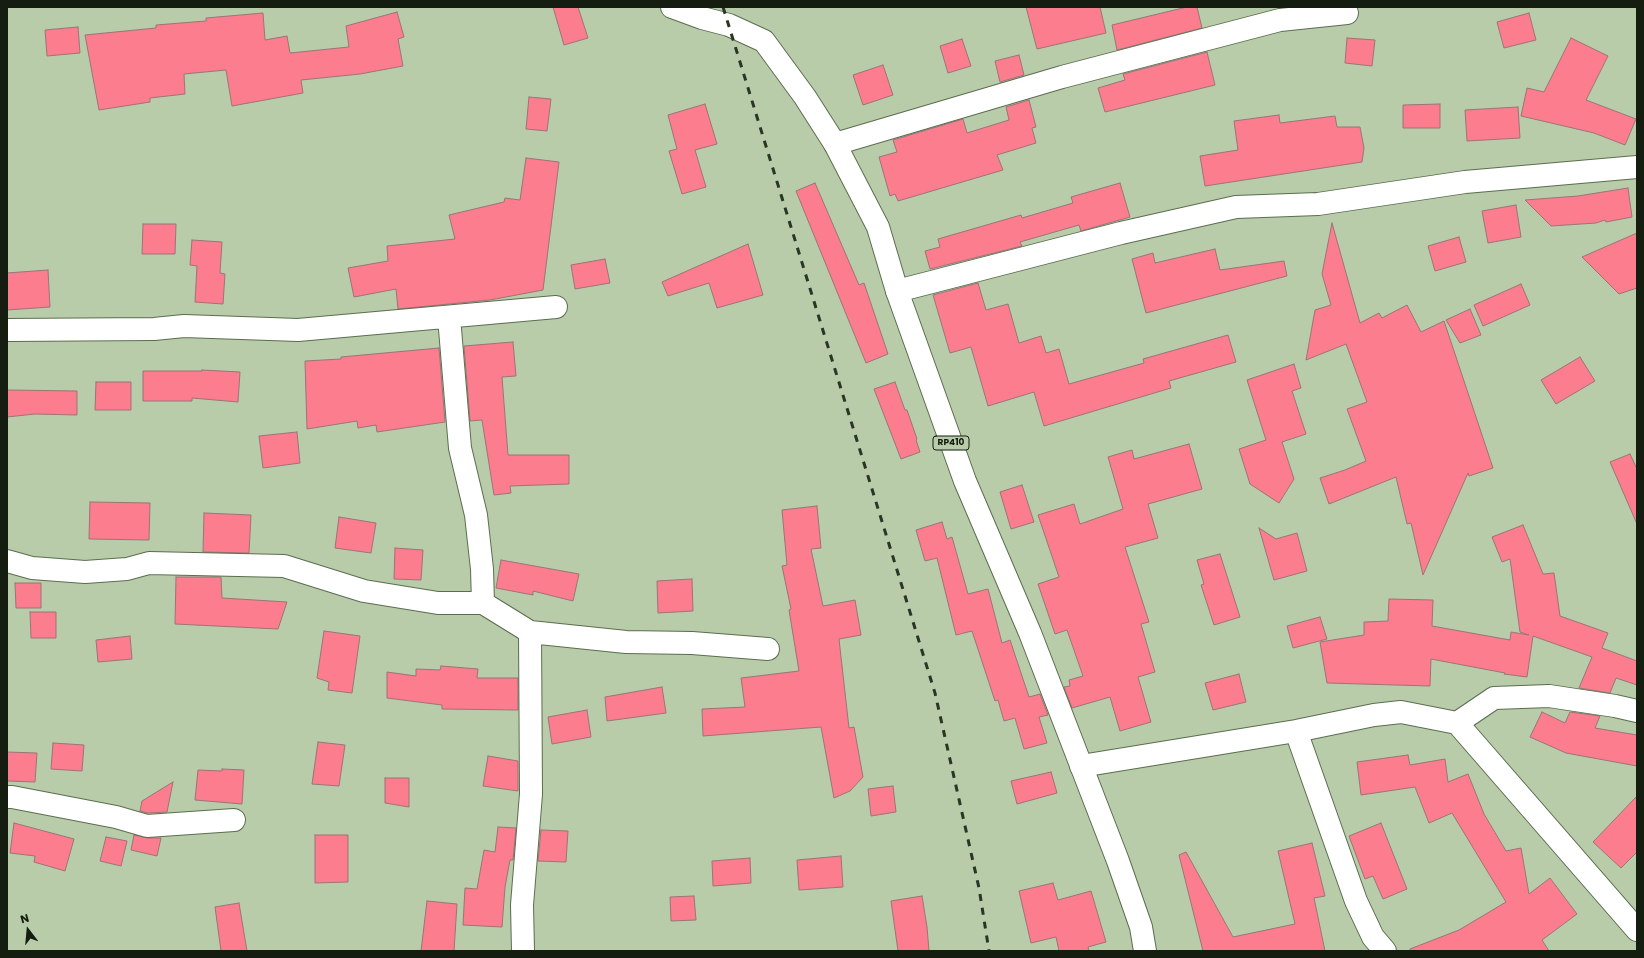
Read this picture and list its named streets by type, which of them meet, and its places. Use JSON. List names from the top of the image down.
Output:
{
  "streets": {
    "street": ["RP410"]
  },
  "north": "top"
}
